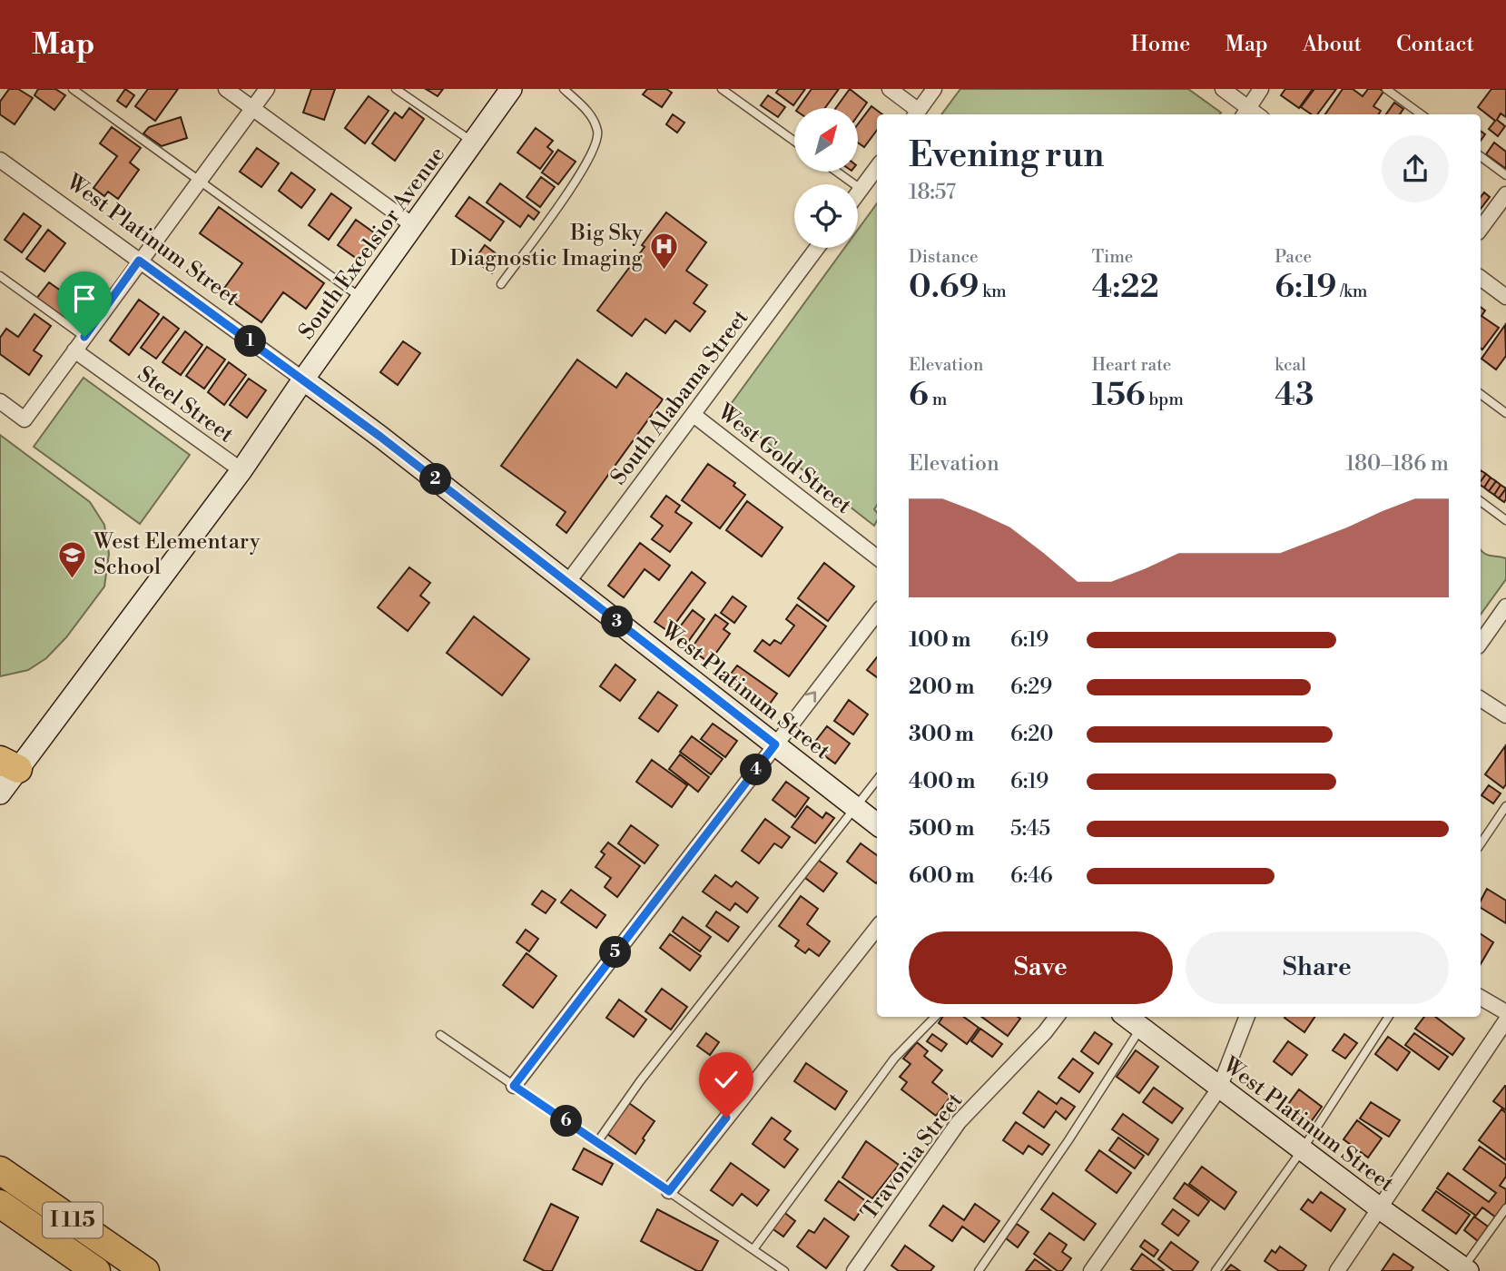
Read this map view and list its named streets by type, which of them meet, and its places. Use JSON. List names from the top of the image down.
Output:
{
  "streets": {
    "highway": ["I 115"],
    "street": [
      "West Platinum Street",
      "South Excelsior Avenue",
      "South Alabama Street",
      "Steel Street",
      "West Gold Street",
      "Travonia Street"
    ]
  },
  "crossings": [
    ["West Platinum Street", "South Excelsior Avenue"],
    ["West Platinum Street", "South Alabama Street"],
    ["South Excelsior Avenue", "Steel Street"],
    ["South Alabama Street", "West Gold Street"]
  ],
  "places": {
    "hospital": ["Big Sky Diagnostic Imaging"],
    "school or university": ["West Elementary School"]
  },
  "north": "top right",
  "page": {
    "header": "Map",
    "nav": [
      "Home",
      "Map",
      "About",
      "Contact"
    ],
    "heading": ["Evening run", "18:57"],
    "stats": [
      ["Distance", "0.69 km"],
      ["Time", "4:22"],
      ["Pace", "6:19 /km"],
      ["Elevation", "6 m"],
      ["Heart rate", "156 bpm"],
      ["kcal", "43"]
    ],
    "pins": [
      "1",
      "2",
      "3",
      "4",
      "5",
      "6"
    ],
    "chart": ["Elevation", "180–186 m"],
    "list": [
      {
        "name": "100 m",
        "note": "6:19"
      },
      {
        "name": "200 m",
        "note": "6:29"
      },
      {
        "name": "300 m",
        "note": "6:20"
      },
      {
        "name": "400 m",
        "note": "6:19"
      },
      {
        "name": "500 m",
        "note": "5:45"
      },
      {
        "name": "600 m",
        "note": "6:46"
      }
    ],
    "buttons": ["Save", "Share"]
  }
}
